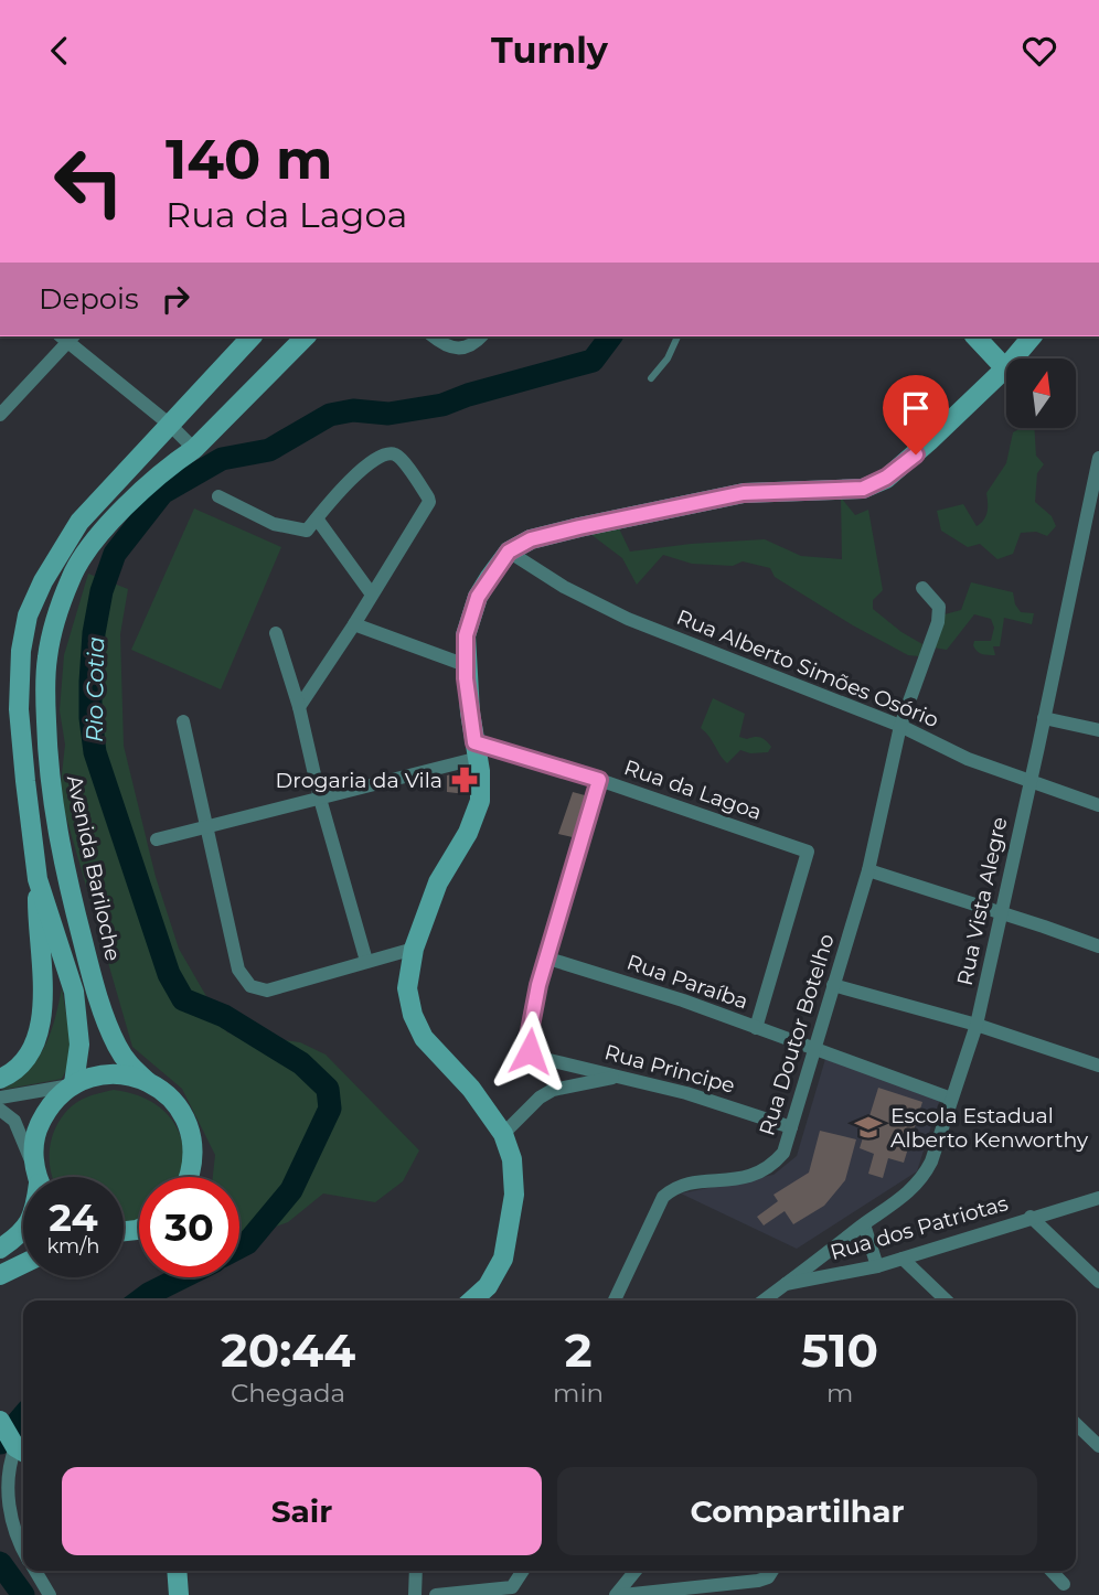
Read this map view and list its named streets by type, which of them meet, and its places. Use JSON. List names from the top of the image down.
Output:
{
  "streets": {
    "main road": ["Avenida Bariloche"],
    "street": [
      "Rua Alberto Simões Osório",
      "Rua da Lagoa",
      "Rua Vista Alegre",
      "Rua Paraíba",
      "Rua Doutor Botelho",
      "Rua Principe",
      "Rua dos Patriotas"
    ]
  },
  "crossings": [
    ["Rua Alberto Simões Osório", "Rua Vista Alegre"],
    ["Rua Alberto Simões Osório", "Rua Doutor Botelho"],
    ["Rua da Lagoa", "Rua Paraíba"],
    ["Rua Vista Alegre", "Rua Paraíba"],
    ["Rua Vista Alegre", "Rua dos Patriotas"],
    ["Rua Paraíba", "Rua Doutor Botelho"],
    ["Rua Paraíba", "Rua Principe"],
    ["Rua Doutor Botelho", "Rua Principe"]
  ],
  "water": ["Rio Cotia"],
  "places": {
    "pharmacy": ["Drogaria da Vila"],
    "school or university": ["Escola Estadual Alberto Kenworthy"]
  },
  "north": "top",
  "page": {
    "header": "Turnly",
    "turn": ["140 m", "Rua da Lagoa"],
    "then": "Depois",
    "speed": "24 km/h",
    "limit": "30",
    "eta": [
      "20:44",
      "Chegada",
      "2",
      "min",
      "510",
      "m"
    ],
    "buttons": ["Sair", "Compartilhar"]
  }
}
